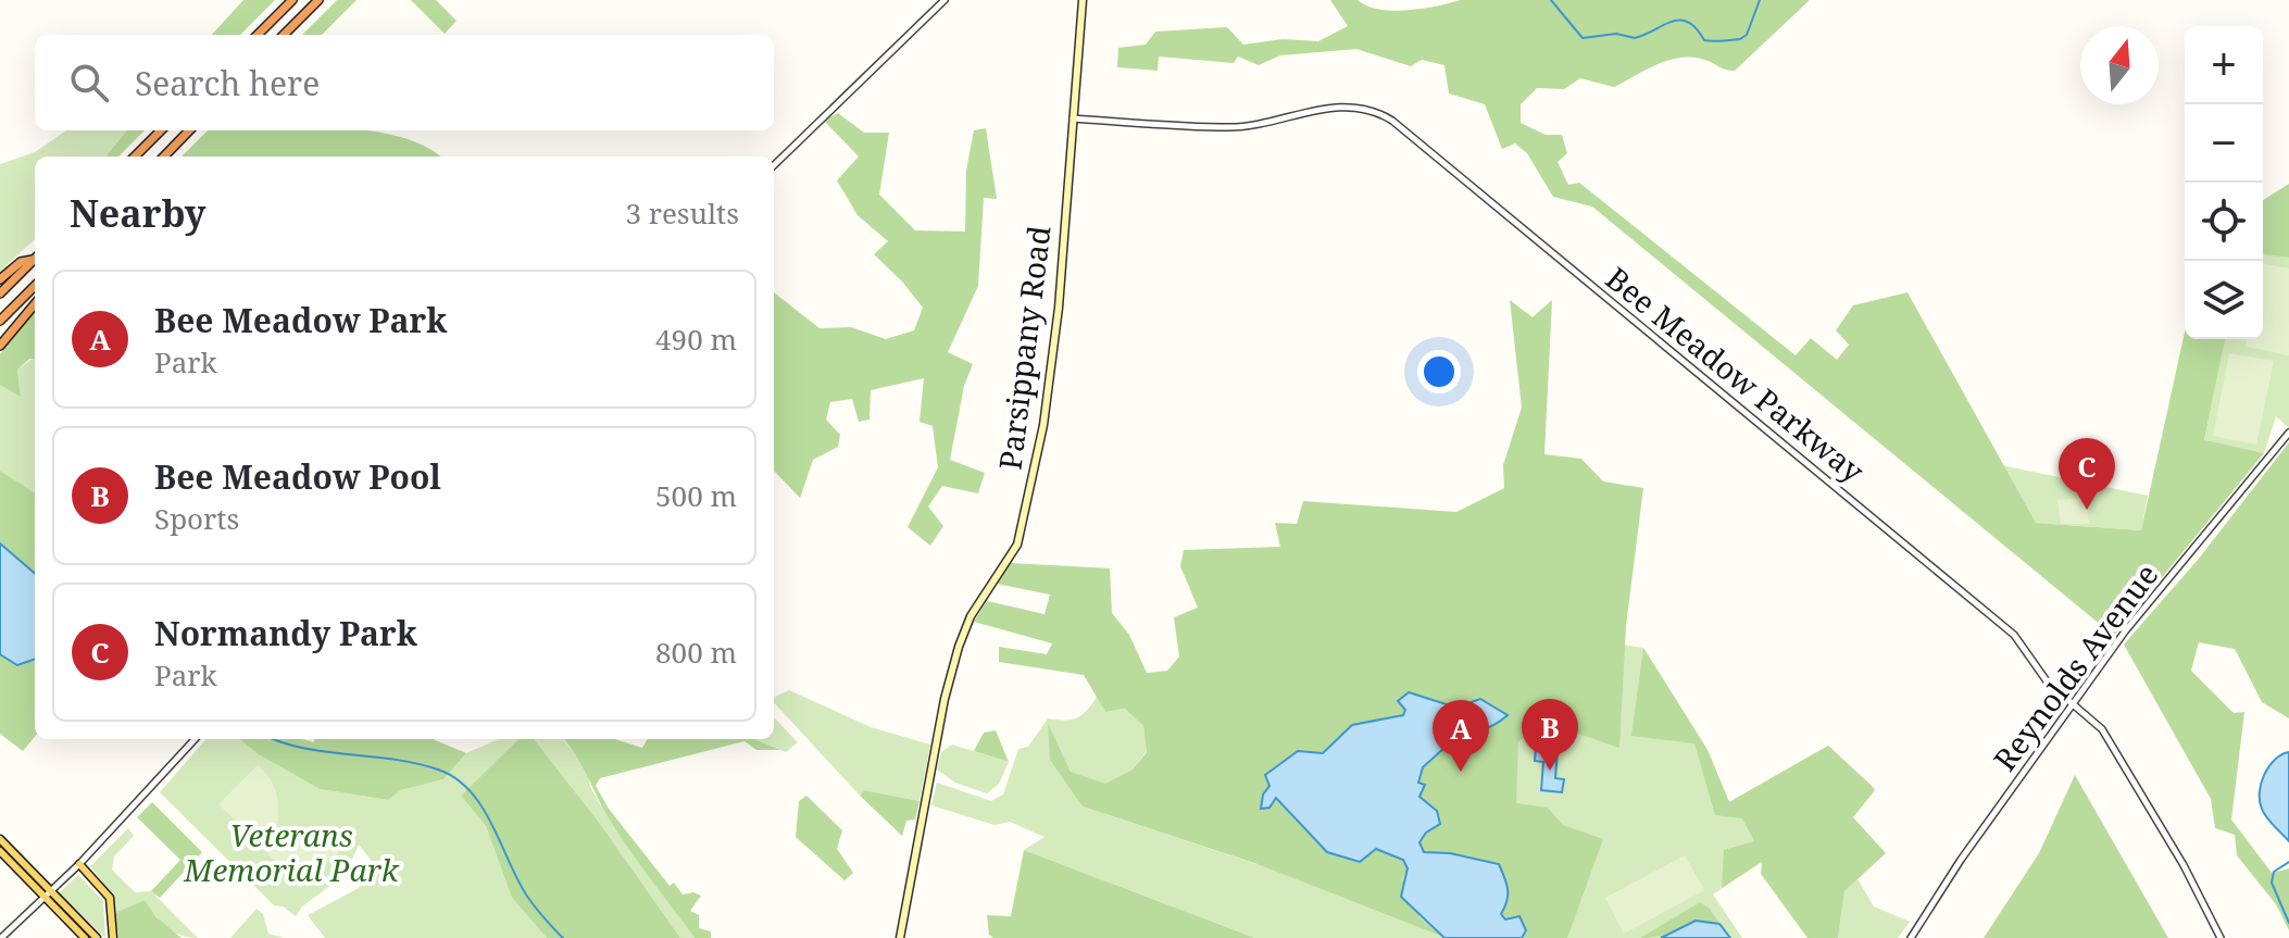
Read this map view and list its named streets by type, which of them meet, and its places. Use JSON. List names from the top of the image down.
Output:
{
  "streets": {
    "main road": ["Parsippany Road"],
    "street": ["Bee Meadow Parkway", "Reynolds Avenue"]
  },
  "crossings": [
    ["Parsippany Road", "Bee Meadow Parkway"],
    ["Bee Meadow Parkway", "Reynolds Avenue"]
  ],
  "parks": ["Veterans Memorial Park"],
  "north": "top",
  "page": {
    "map_buttons": ["+", "−"],
    "search": "Search here",
    "heading": ["Nearby", "3 results"],
    "list": [
      {
        "mark": "A",
        "name": "Bee Meadow Park",
        "note": "Park",
        "value": "490 m"
      },
      {
        "mark": "B",
        "name": "Bee Meadow Pool",
        "note": "Sports",
        "value": "500 m"
      },
      {
        "mark": "C",
        "name": "Normandy Park",
        "note": "Park",
        "value": "800 m"
      }
    ],
    "pins": ["C", "B", "A"]
  }
}
